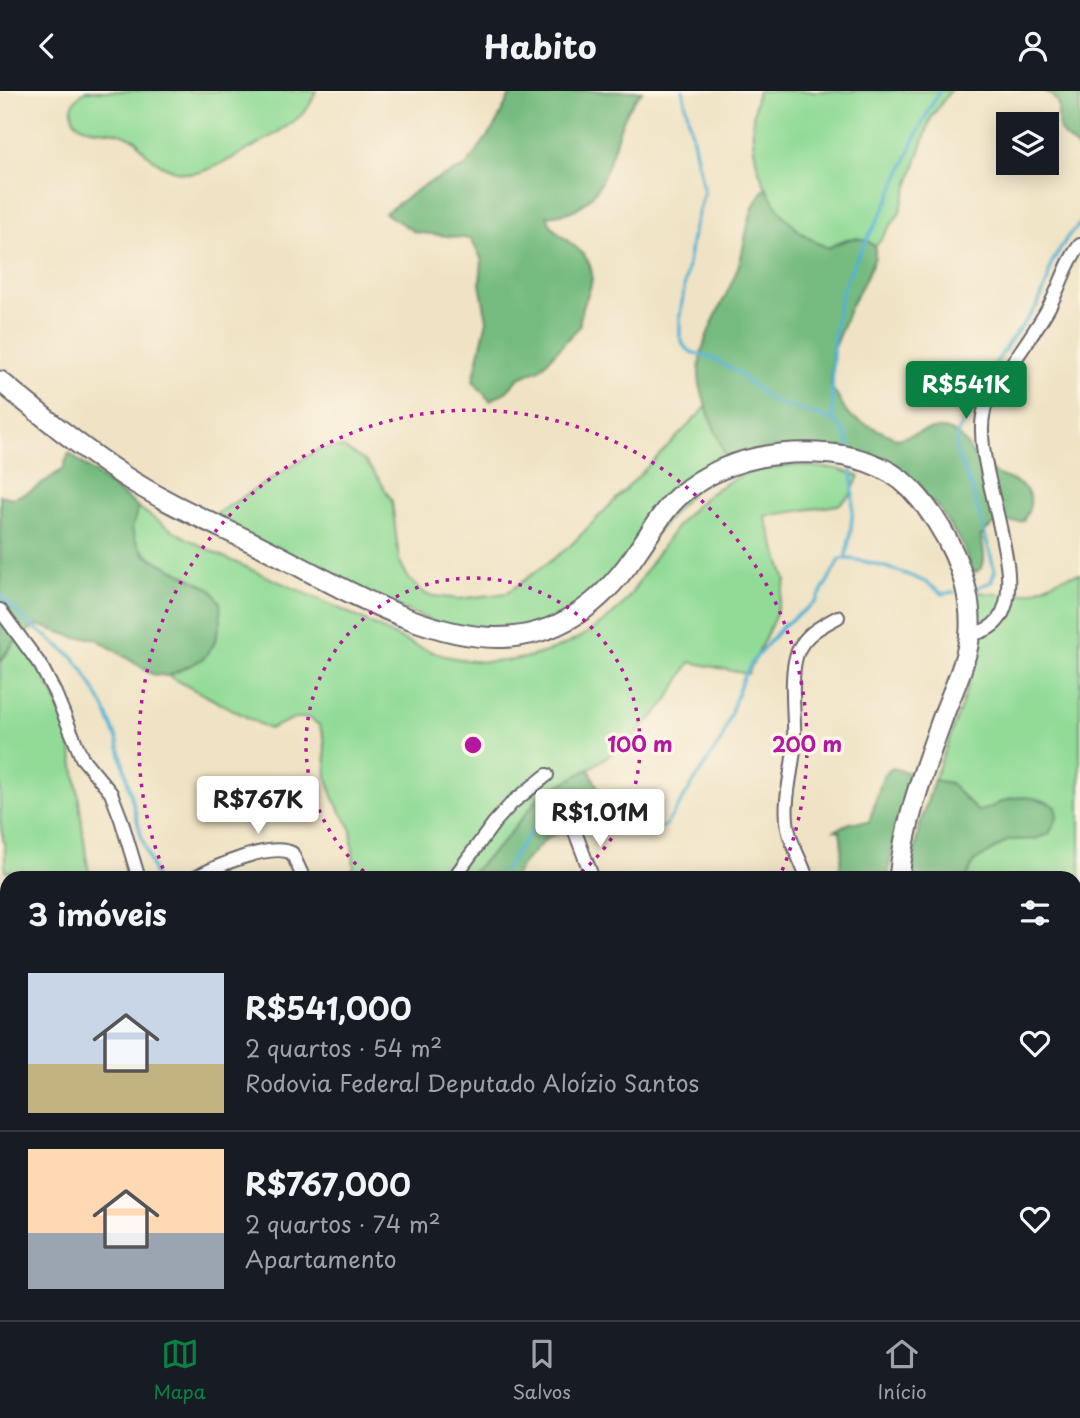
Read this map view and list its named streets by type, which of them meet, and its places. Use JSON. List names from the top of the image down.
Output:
{
  "page": {
    "header": "Habito",
    "price": ["R$541K", "R$767K", "R$1.01M"],
    "heading": "3 imóveis",
    "list": [
      {
        "name": "R$541,000",
        "note": "2 quartos · 54 m² · Rodovia Federal Deputado Aloízio Santos"
      },
      {
        "name": "R$767,000",
        "note": "2 quartos · 74 m² · Apartamento"
      }
    ],
    "tabs": ["Mapa", "Salvos", "Início"]
  },
  "rings": ["100 m", "200 m"]
}
